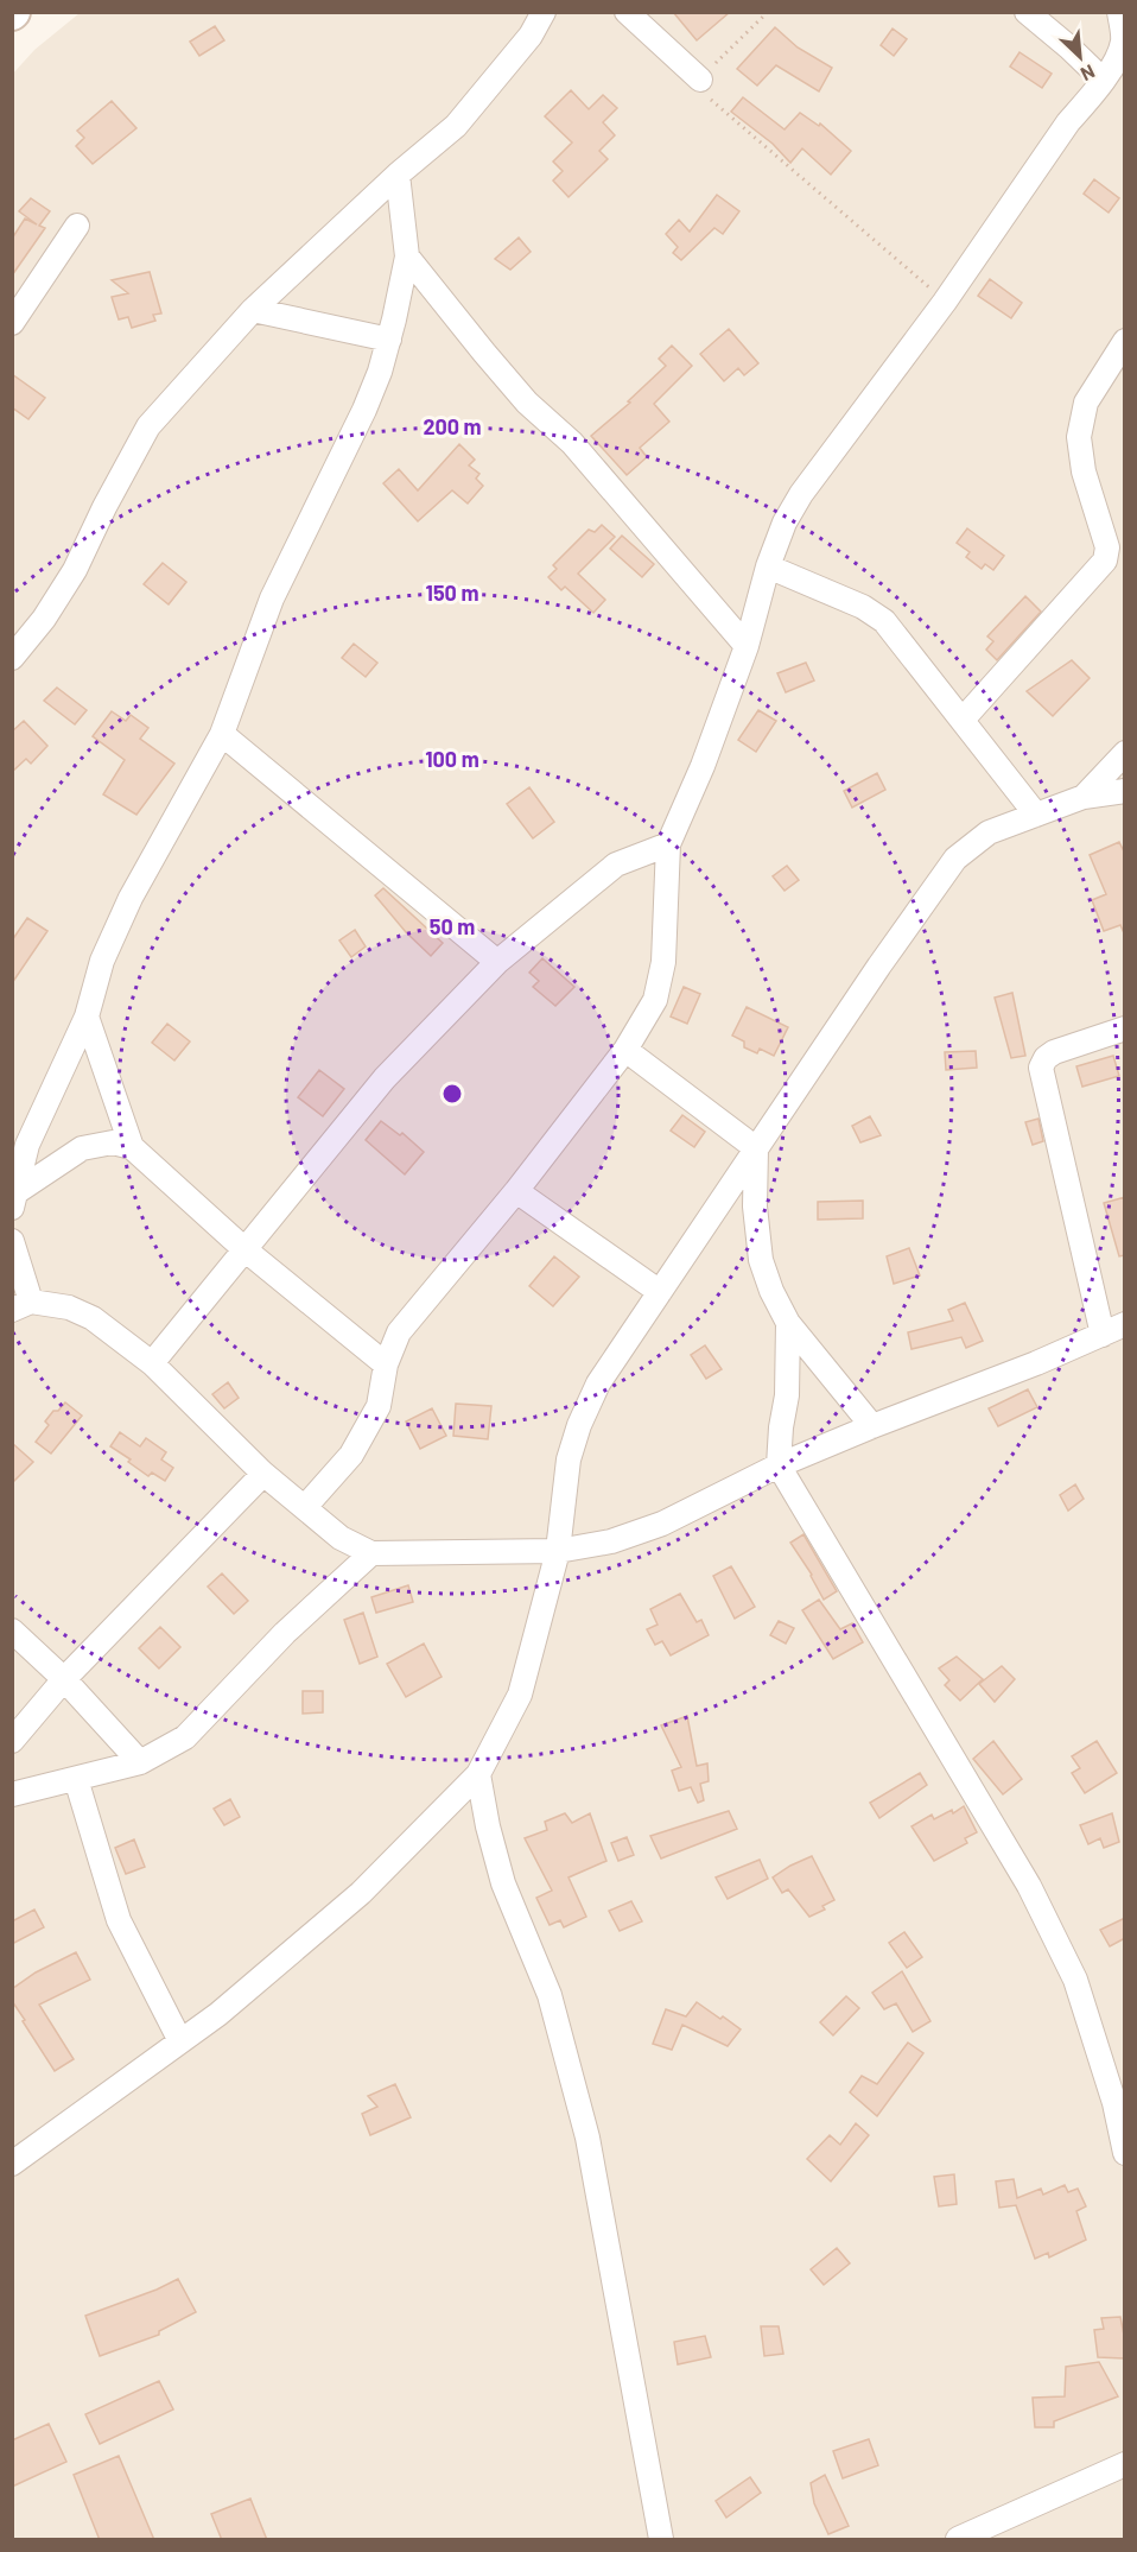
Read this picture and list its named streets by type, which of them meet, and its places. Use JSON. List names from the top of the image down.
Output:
{
  "north": "bottom right",
  "rings": [
    "200 m",
    "150 m",
    "100 m",
    "50 m"
  ]
}
